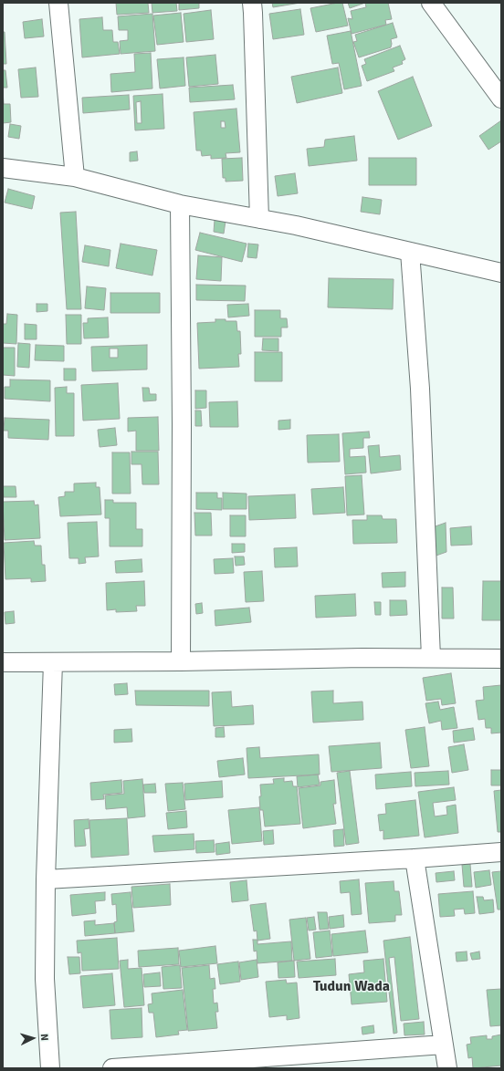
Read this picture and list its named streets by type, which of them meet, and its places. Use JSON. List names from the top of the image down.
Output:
{
  "districts": ["Tudun Wada"],
  "north": "right"
}
